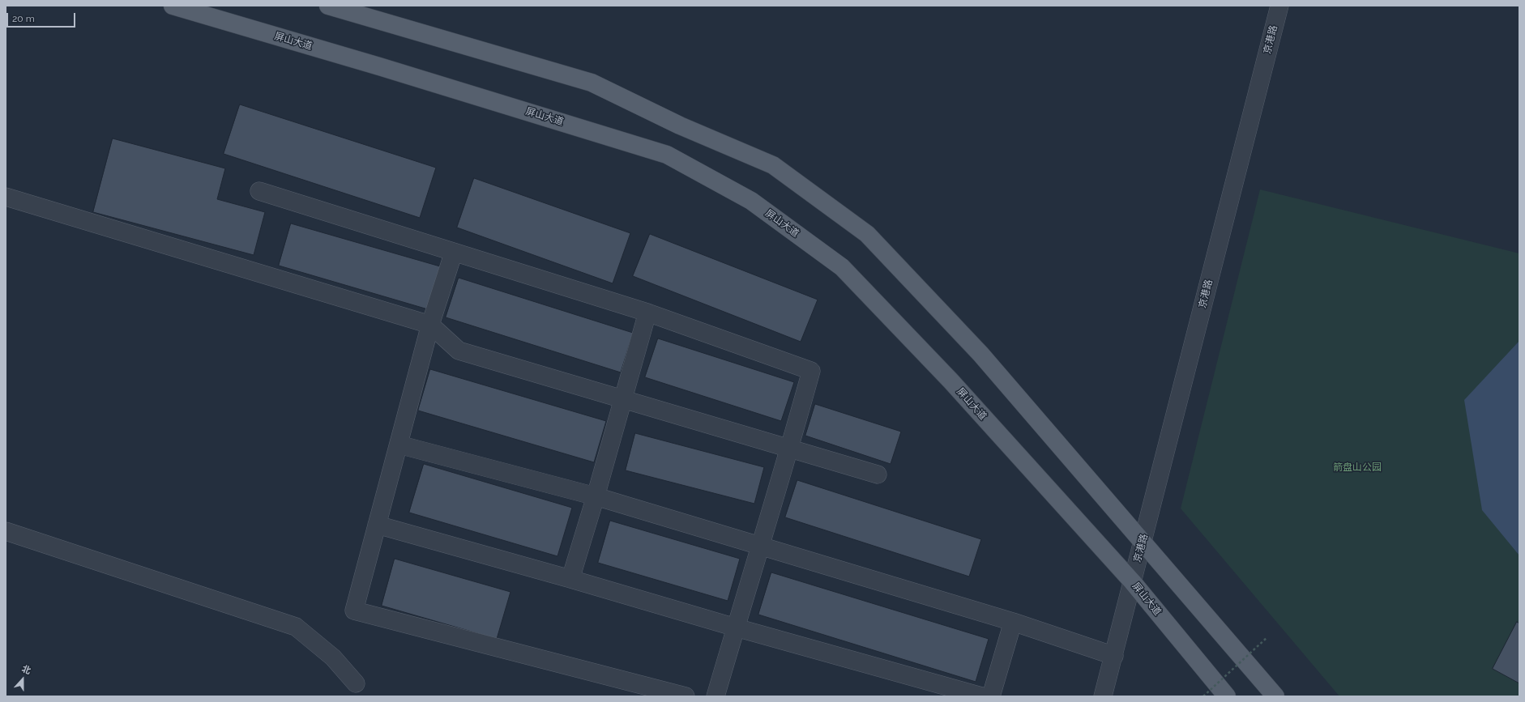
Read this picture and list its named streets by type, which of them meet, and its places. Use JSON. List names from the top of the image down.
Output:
{
  "streets": {
    "main road": ["屏山大道"],
    "street": ["京港路"]
  },
  "crossings": [
    ["京港路", "屏山大道"]
  ],
  "parks": ["箭盘山公园"],
  "scale_bar": "20 m",
  "north": "top"
}
